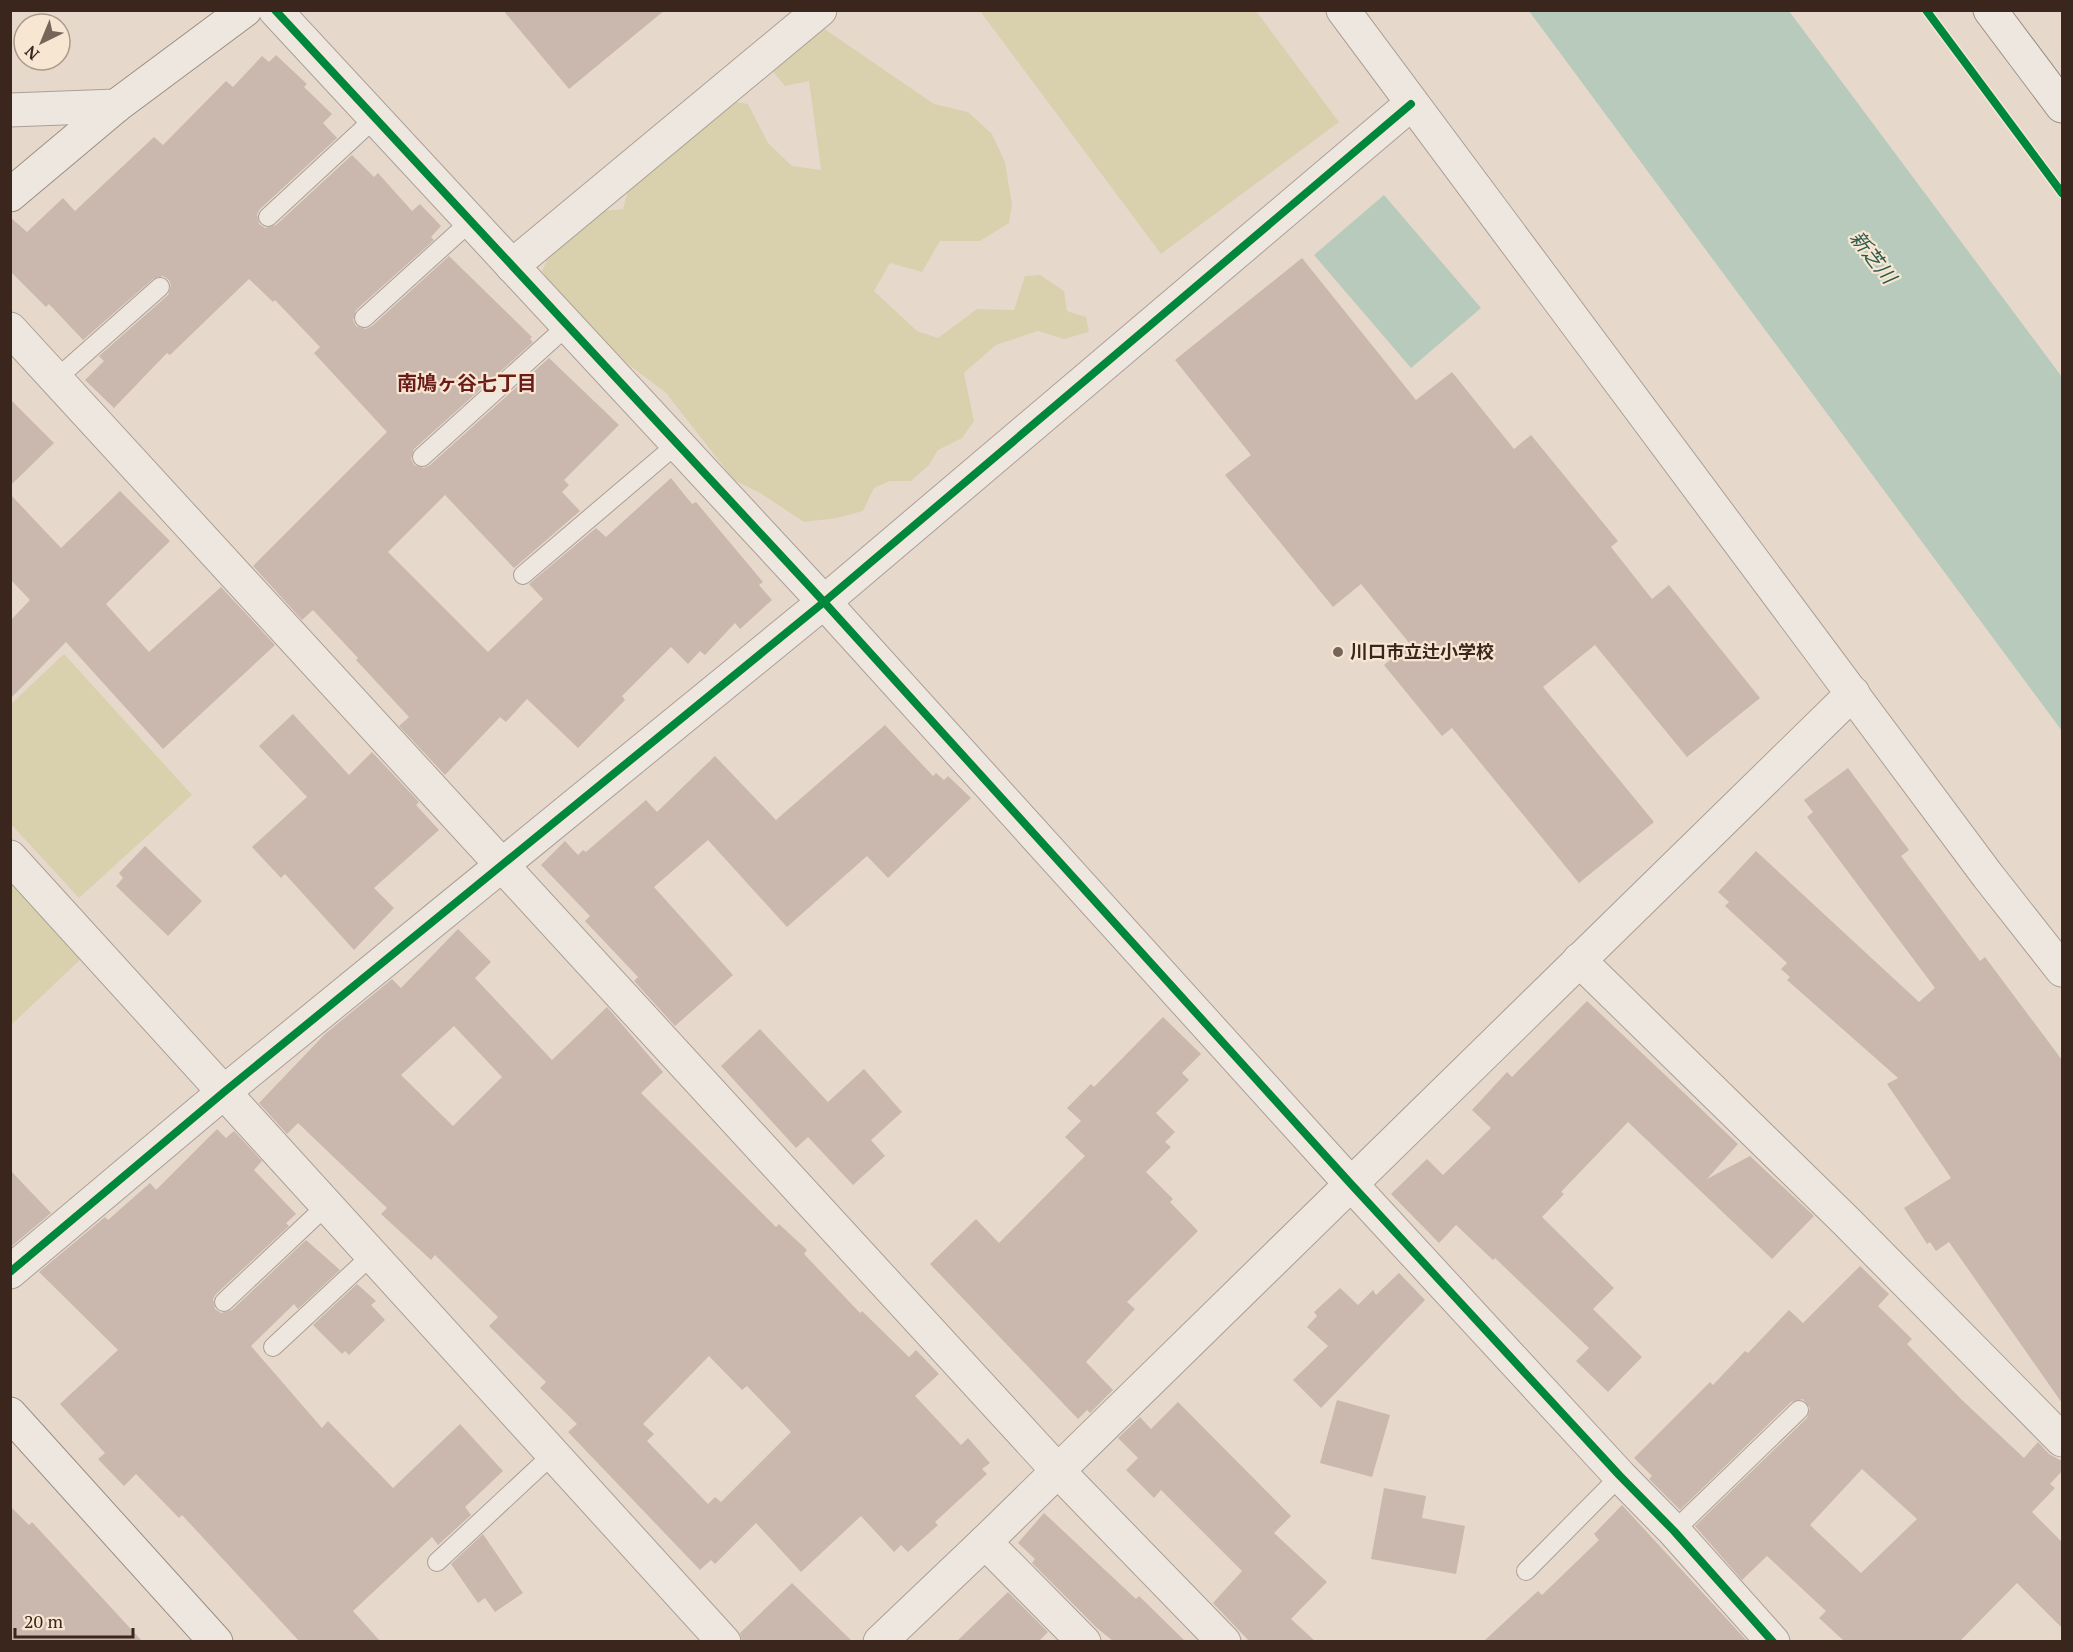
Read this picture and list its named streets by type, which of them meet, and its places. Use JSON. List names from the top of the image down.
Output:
{
  "districts": ["南鳩ヶ谷七丁目"],
  "water": ["新芝川"],
  "places": ["川口市立辻小学校"],
  "scale_bar": "20 m",
  "north": "bottom left"
}
